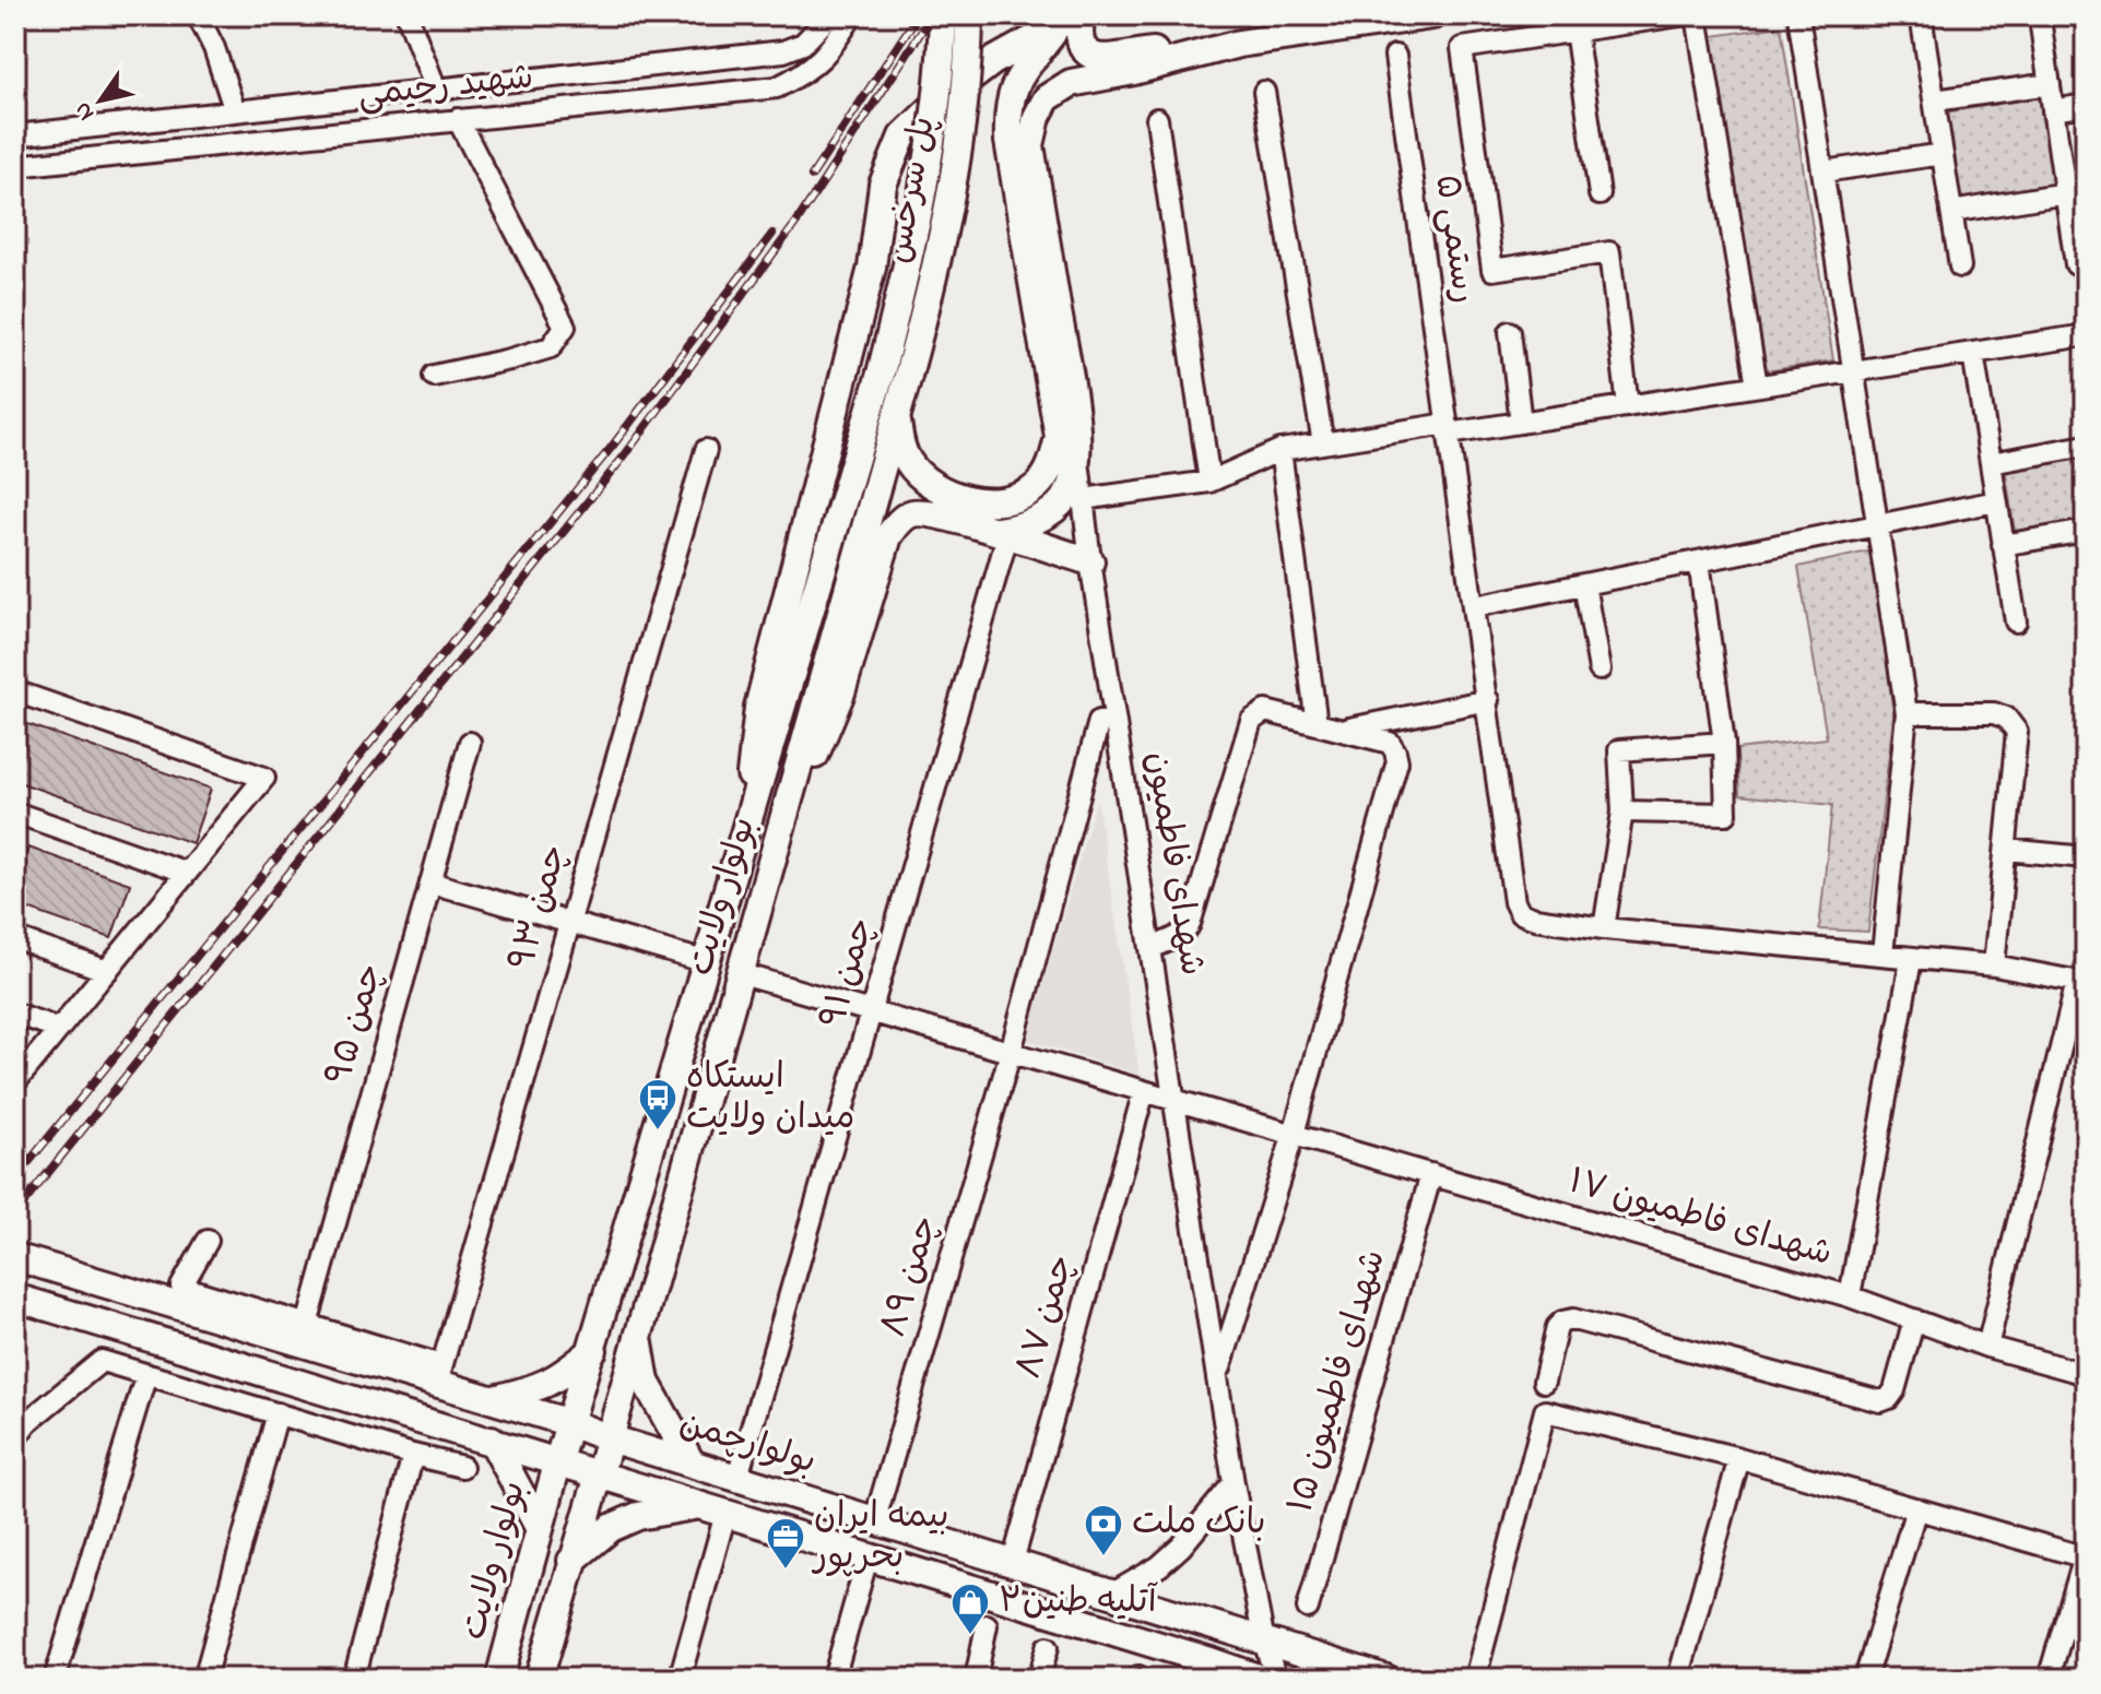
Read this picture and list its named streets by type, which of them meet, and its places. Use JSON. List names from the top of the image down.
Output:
{
  "streets": {
    "main road": [
      "پل سرخس",
      "شهدای فاطمیون",
      "بولوار ولایت",
      "بولوارچمن"
    ],
    "street": [
      "شهید رحیمی",
      "رستمی ۵",
      "چمن ۹۳",
      "چمن ۹۱",
      "چمن ۹۵",
      "شهدای فاطمیون ۱۷",
      "چمن ۸۹",
      "چمن ۸۷",
      "شهدای فاطمیون ۱۵"
    ]
  },
  "crossings": [
    ["پل سرخس", "بولوار ولایت"],
    ["شهدای فاطمیون", "شهدای فاطمیون ۱۷"],
    ["شهدای فاطمیون", "بولوارچمن"],
    ["بولوار ولایت", "شهدای فاطمیون ۱۷"],
    ["بولوار ولایت", "بولوارچمن"],
    ["چمن ۹۱", "شهدای فاطمیون ۱۷"],
    ["چمن ۹۱", "بولوارچمن"],
    ["شهدای فاطمیون ۱۷", "چمن ۸۹"],
    ["شهدای فاطمیون ۱۷", "چمن ۸۷"],
    ["شهدای فاطمیون ۱۷", "شهدای فاطمیون ۱۵"],
    ["چمن ۸۹", "بولوارچمن"],
    ["چمن ۸۷", "بولوارچمن"]
  ],
  "places": {
    "bus stop": ["ایستکاه میدان ولایت"],
    "bank": ["بانک ملت"],
    "office": ["بيمه ايران بحرپور"],
    "shop": ["آتلیه طنین۲"]
  },
  "north": "bottom left"
}
